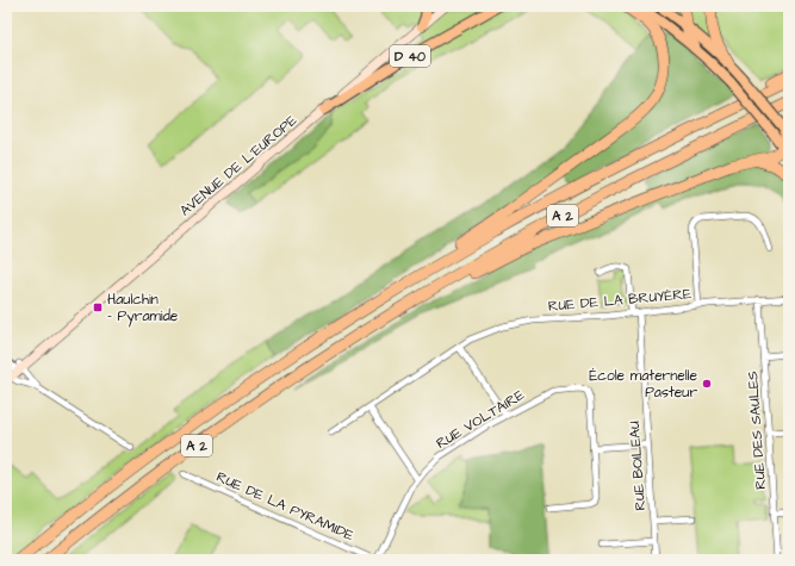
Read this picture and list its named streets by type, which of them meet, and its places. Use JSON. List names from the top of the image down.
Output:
{
  "streets": {
    "highway": ["A 2"],
    "main road": ["D 40", "AVENUE DE L'EUROPE"],
    "street": [
      "RUE DE LA BRUYÈRE",
      "RUE VOLTAIRE",
      "RUE DES SAULES",
      "RUE BOILEAU",
      "RUE DE LA PYRAMIDE"
    ]
  },
  "crossings": [
    ["D 40", "AVENUE DE L'EUROPE"],
    ["RUE DE LA BRUYÈRE", "RUE DES SAULES"],
    ["RUE DE LA BRUYÈRE", "RUE BOILEAU"],
    ["RUE VOLTAIRE", "RUE DE LA PYRAMIDE"]
  ],
  "places": {
    "transit": ["Haulchin – Pyramide"],
    "other": ["École maternelle Pasteur"]
  }
}
